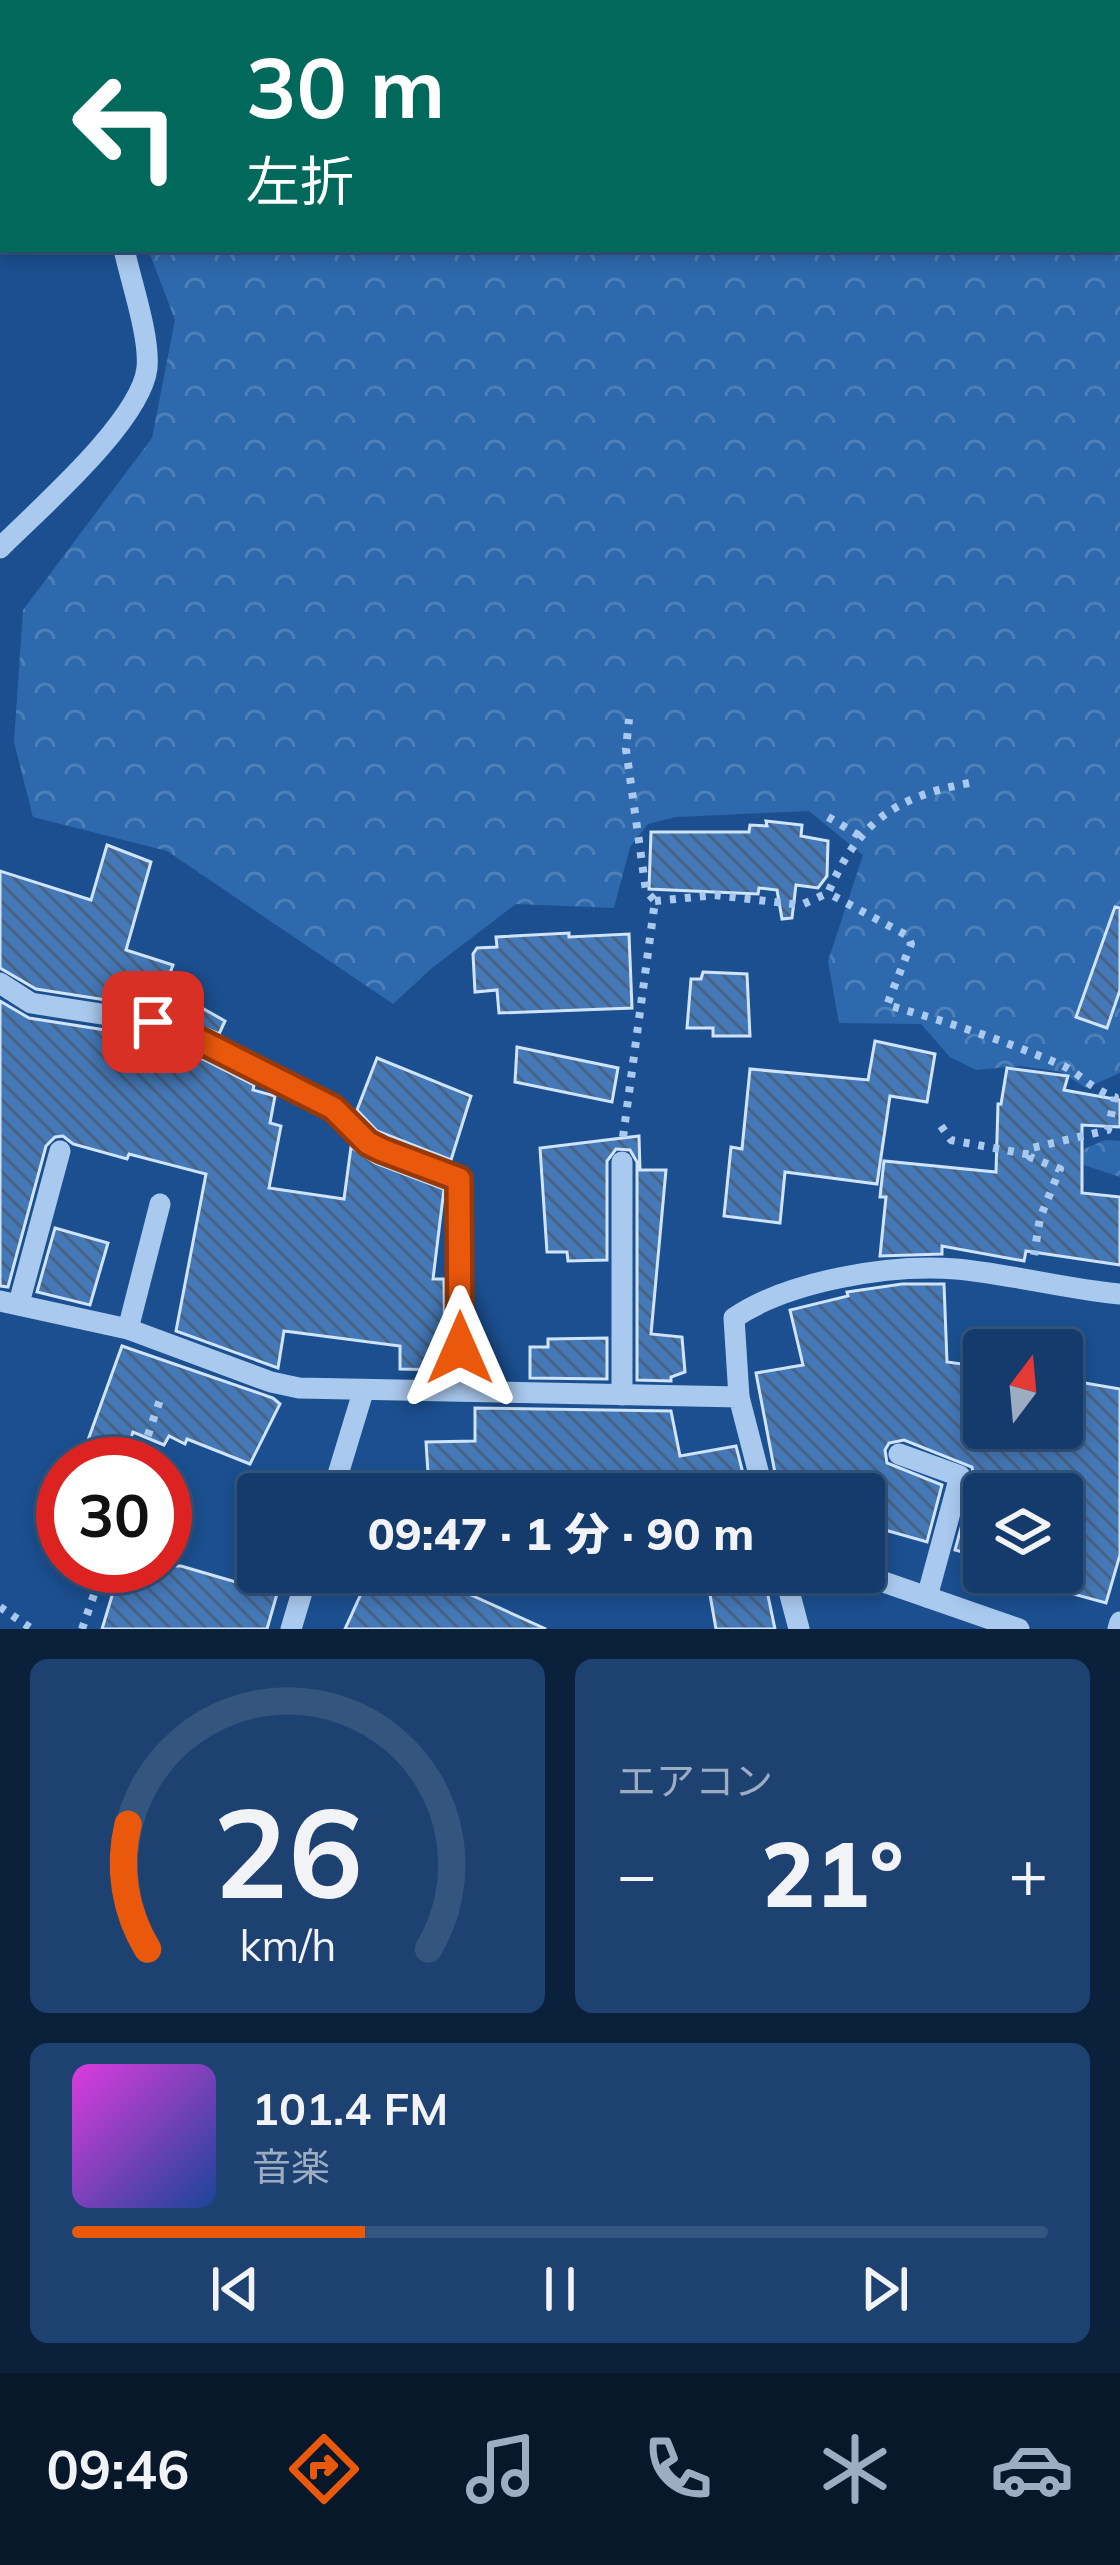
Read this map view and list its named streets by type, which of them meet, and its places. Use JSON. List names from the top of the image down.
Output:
{
  "north": "top",
  "page": {
    "turn": ["30 m", "左折"],
    "limit": "30",
    "trip": "09:47 · 1 分 · 90 m",
    "tile": "エアコン",
    "heat": ["−", "21°", "+"],
    "song": ["101.4 FM", "音楽"],
    "tabs": "09:46",
    "gauge": ["26", "km/h"]
  }
}
